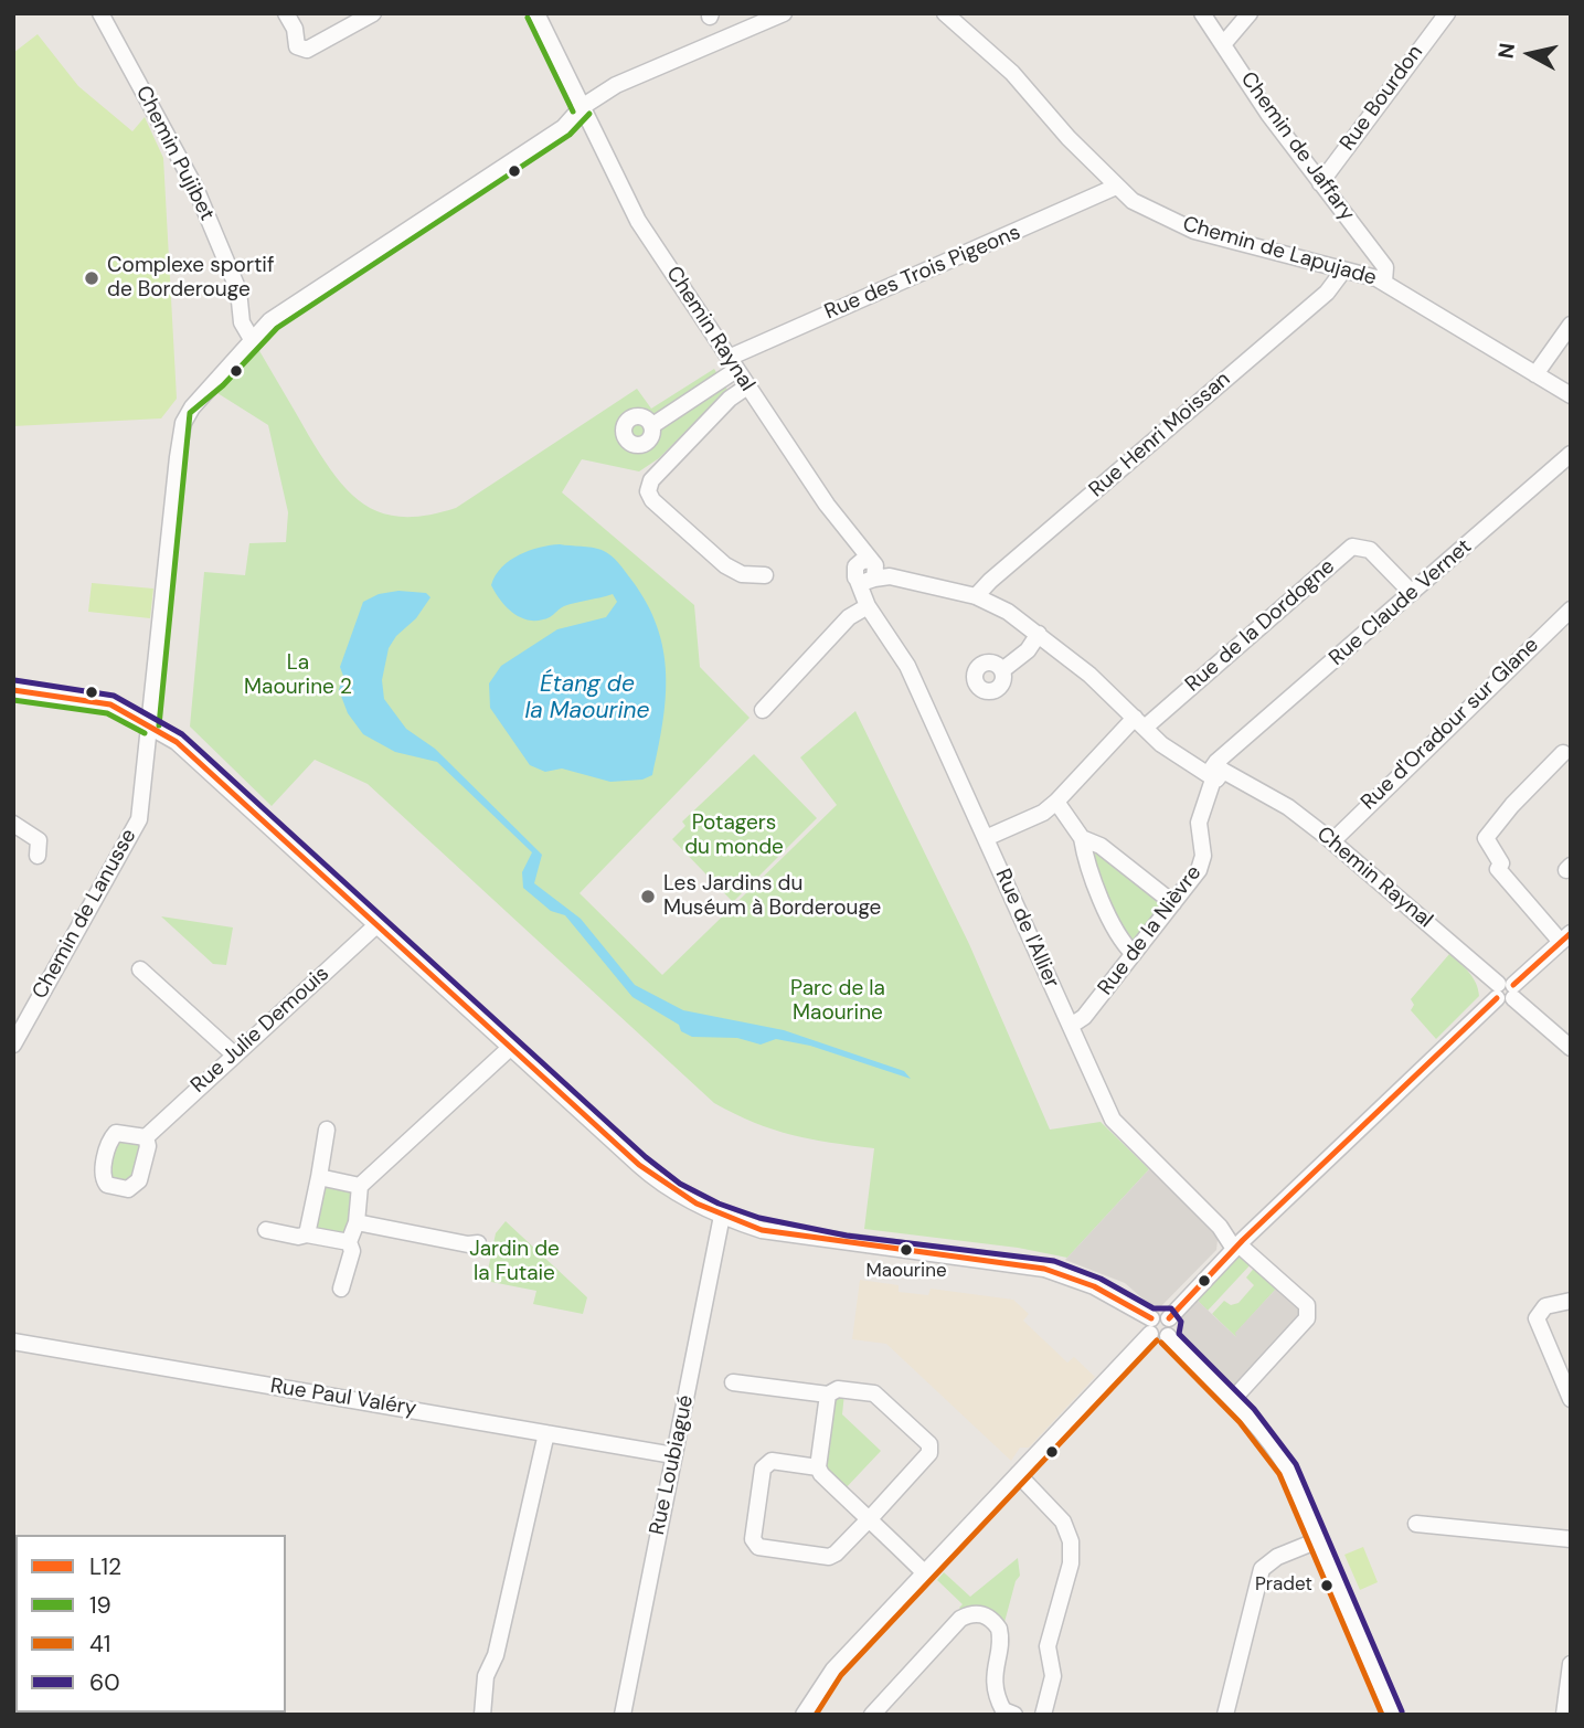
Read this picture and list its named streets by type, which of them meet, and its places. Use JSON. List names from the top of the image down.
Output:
{
  "streets": {
    "street": [
      "Rue Bourdon",
      "Chemin de Jaffary",
      "Chemin Pujibet",
      "Chemin de Lapujade",
      "Rue des Trois Pigeons",
      "Chemin Raynal",
      "Rue Henri Moissan",
      "Rue Claude Vernet",
      "Rue de la Dordogne",
      "Rue d'Oradour sur Glane",
      "Chemin de Lanusse",
      "Rue de l'Allier",
      "Rue de la Nièvre",
      "Rue Julie Demouis",
      "Rue Paul Valéry",
      "Rue Loubiagué"
    ]
  },
  "crossings": [
    ["Rue Bourdon", "Chemin de Jaffary"],
    ["Chemin de Jaffary", "Chemin de Lapujade"],
    ["Chemin Pujibet", "Chemin de Lanusse"],
    ["Chemin de Lapujade", "Rue des Trois Pigeons"],
    ["Chemin de Lapujade", "Rue Henri Moissan"],
    ["Rue des Trois Pigeons", "Chemin Raynal"],
    ["Chemin Raynal", "Rue Henri Moissan"],
    ["Chemin Raynal", "Rue Claude Vernet"],
    ["Chemin Raynal", "Rue de la Dordogne"],
    ["Chemin Raynal", "Rue d'Oradour sur Glane"],
    ["Chemin Raynal", "Chemin de Lanusse"],
    ["Chemin Raynal", "Rue de l'Allier"],
    ["Chemin Raynal", "Rue de la Nièvre"],
    ["Rue Claude Vernet", "Rue de la Dordogne"],
    ["Rue Claude Vernet", "Rue de la Nièvre"],
    ["Rue de l'Allier", "Rue de la Nièvre"],
    ["Rue Paul Valéry", "Rue Loubiagué"]
  ],
  "water": ["Étang de la Maourine"],
  "parks": [
    "La Maourine 2",
    "Potagers du monde",
    "Parc de la Maourine",
    "Jardin de la Futaie"
  ],
  "places": [
    "Complexe sportif de Borderouge",
    "Les Jardins du Muséum à Borderouge",
    "Maourine",
    "Pradet"
  ],
  "lines": [
    "transit line 19",
    "transit line 60",
    "transit line L12",
    "transit line 41"
  ],
  "legend": [
    "L12",
    "19",
    "41",
    "60"
  ],
  "north": "left"
}
